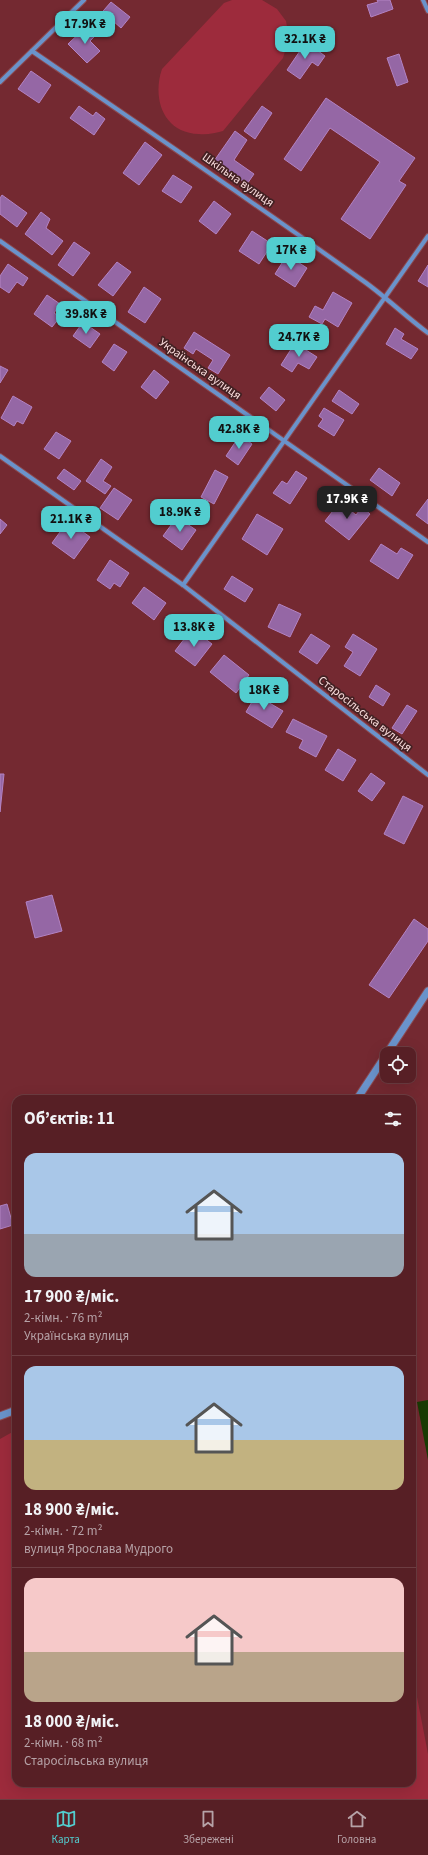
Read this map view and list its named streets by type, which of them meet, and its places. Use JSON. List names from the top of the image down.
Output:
{
  "streets": {
    "street": ["Шкільна вулиця", "Українська вулиця", "Старосільська вулиця"]
  },
  "page": {
    "price": [
      "17.9K ₴",
      "32.1K ₴",
      "17K ₴",
      "39.8K ₴",
      "24.7K ₴",
      "42.8K ₴",
      "17.9K ₴",
      "18.9K ₴",
      "21.1K ₴",
      "13.8K ₴",
      "18K ₴"
    ],
    "heading": "Об’єктів: 11",
    "list": [
      {
        "name": "17 900 ₴/міс.",
        "note": "2-кімн. · 76 m² · Українська вулиця"
      },
      {
        "name": "18 900 ₴/міс.",
        "note": "2-кімн. · 72 m² · вулиця Ярослава Мудрого"
      },
      {
        "name": "18 000 ₴/міс.",
        "note": "2-кімн. · 68 m² · Старосільська вулиця"
      }
    ],
    "tabs": ["Карта", "Збережені", "Головна"]
  }
}
